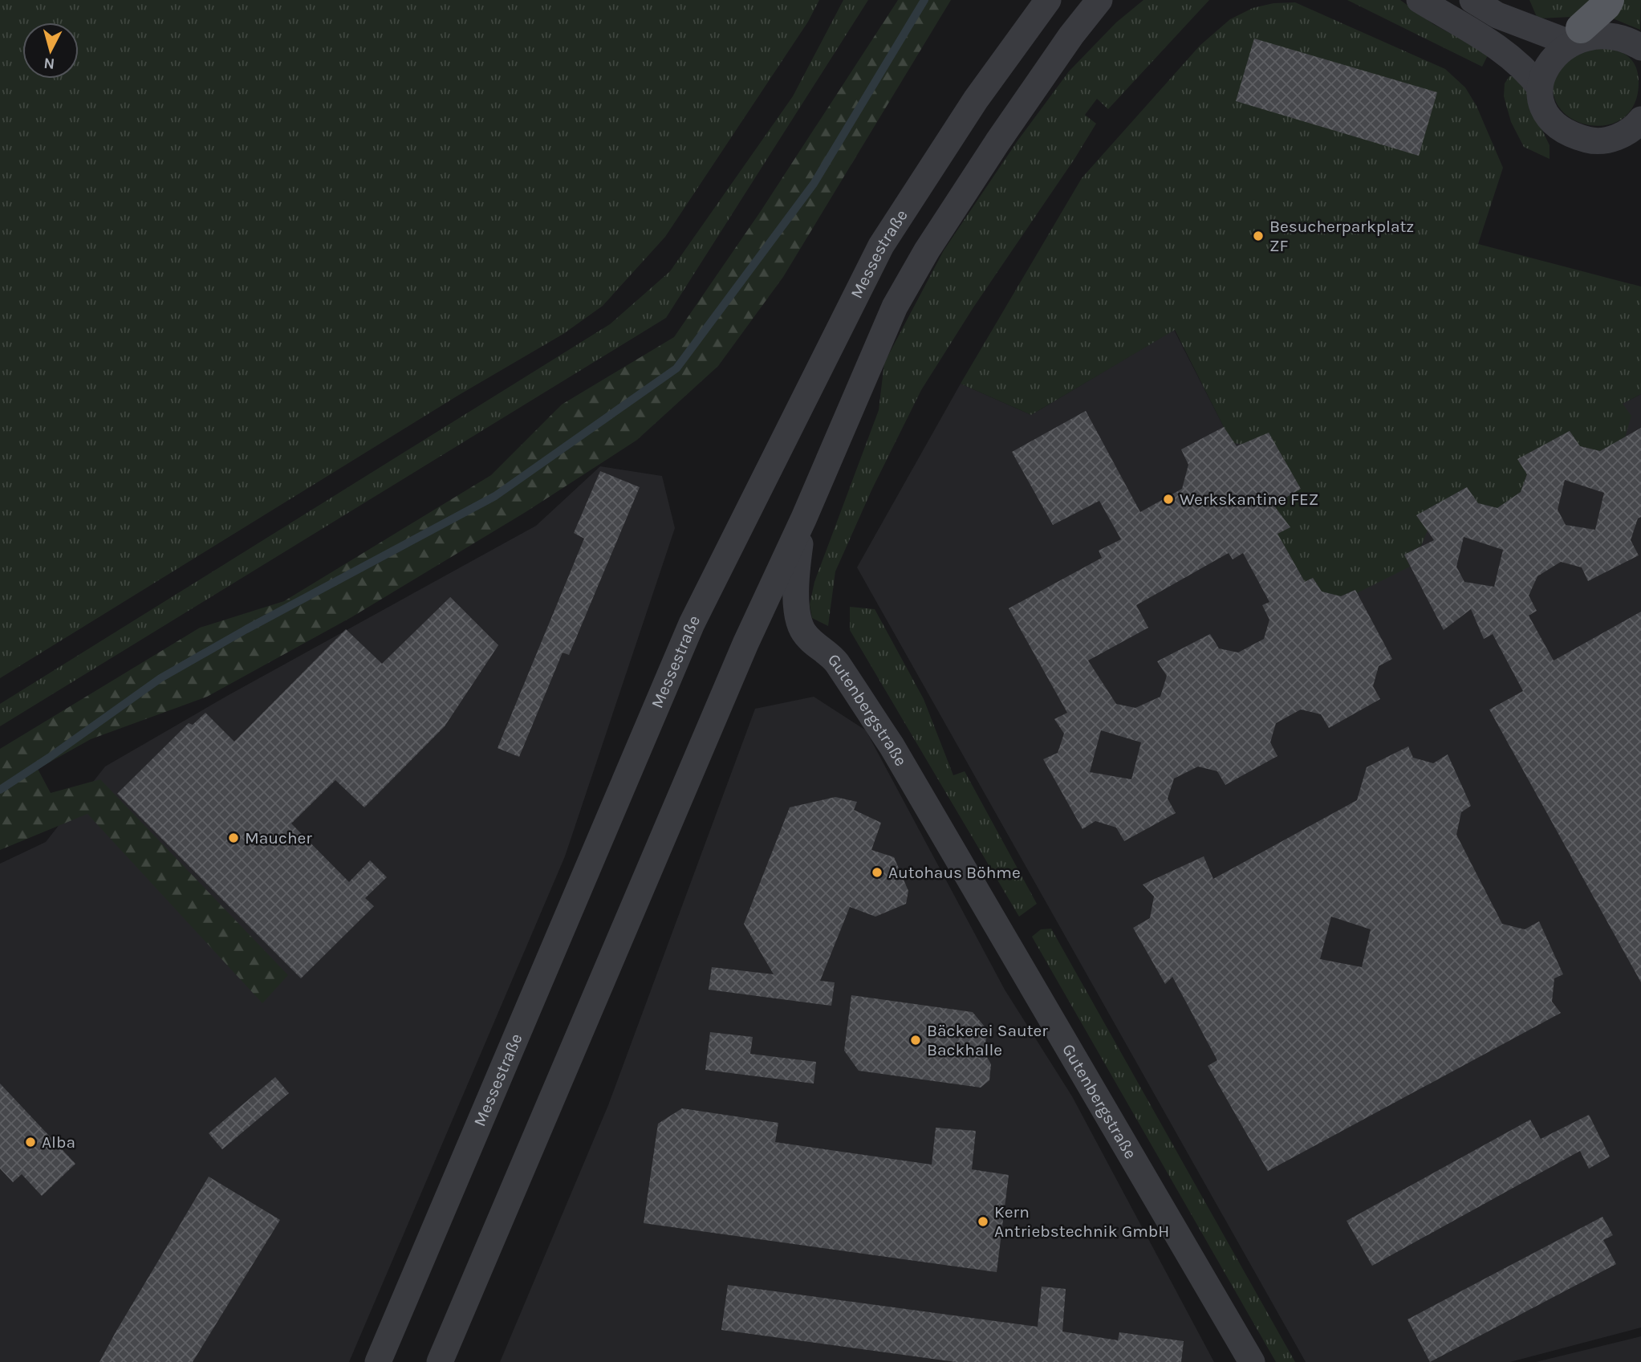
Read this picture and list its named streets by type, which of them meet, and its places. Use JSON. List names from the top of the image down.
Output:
{
  "streets": {
    "street": ["Messestraße", "Gutenbergstraße"]
  },
  "places": [
    "Besucherparkplatz ZF",
    "Werkskantine FEZ",
    "Maucher",
    "Autohaus Böhme",
    "Bäckerei Sauter Backhalle",
    "Alba",
    "Kern Antriebstechnik GmbH"
  ],
  "north": "bottom"
}
